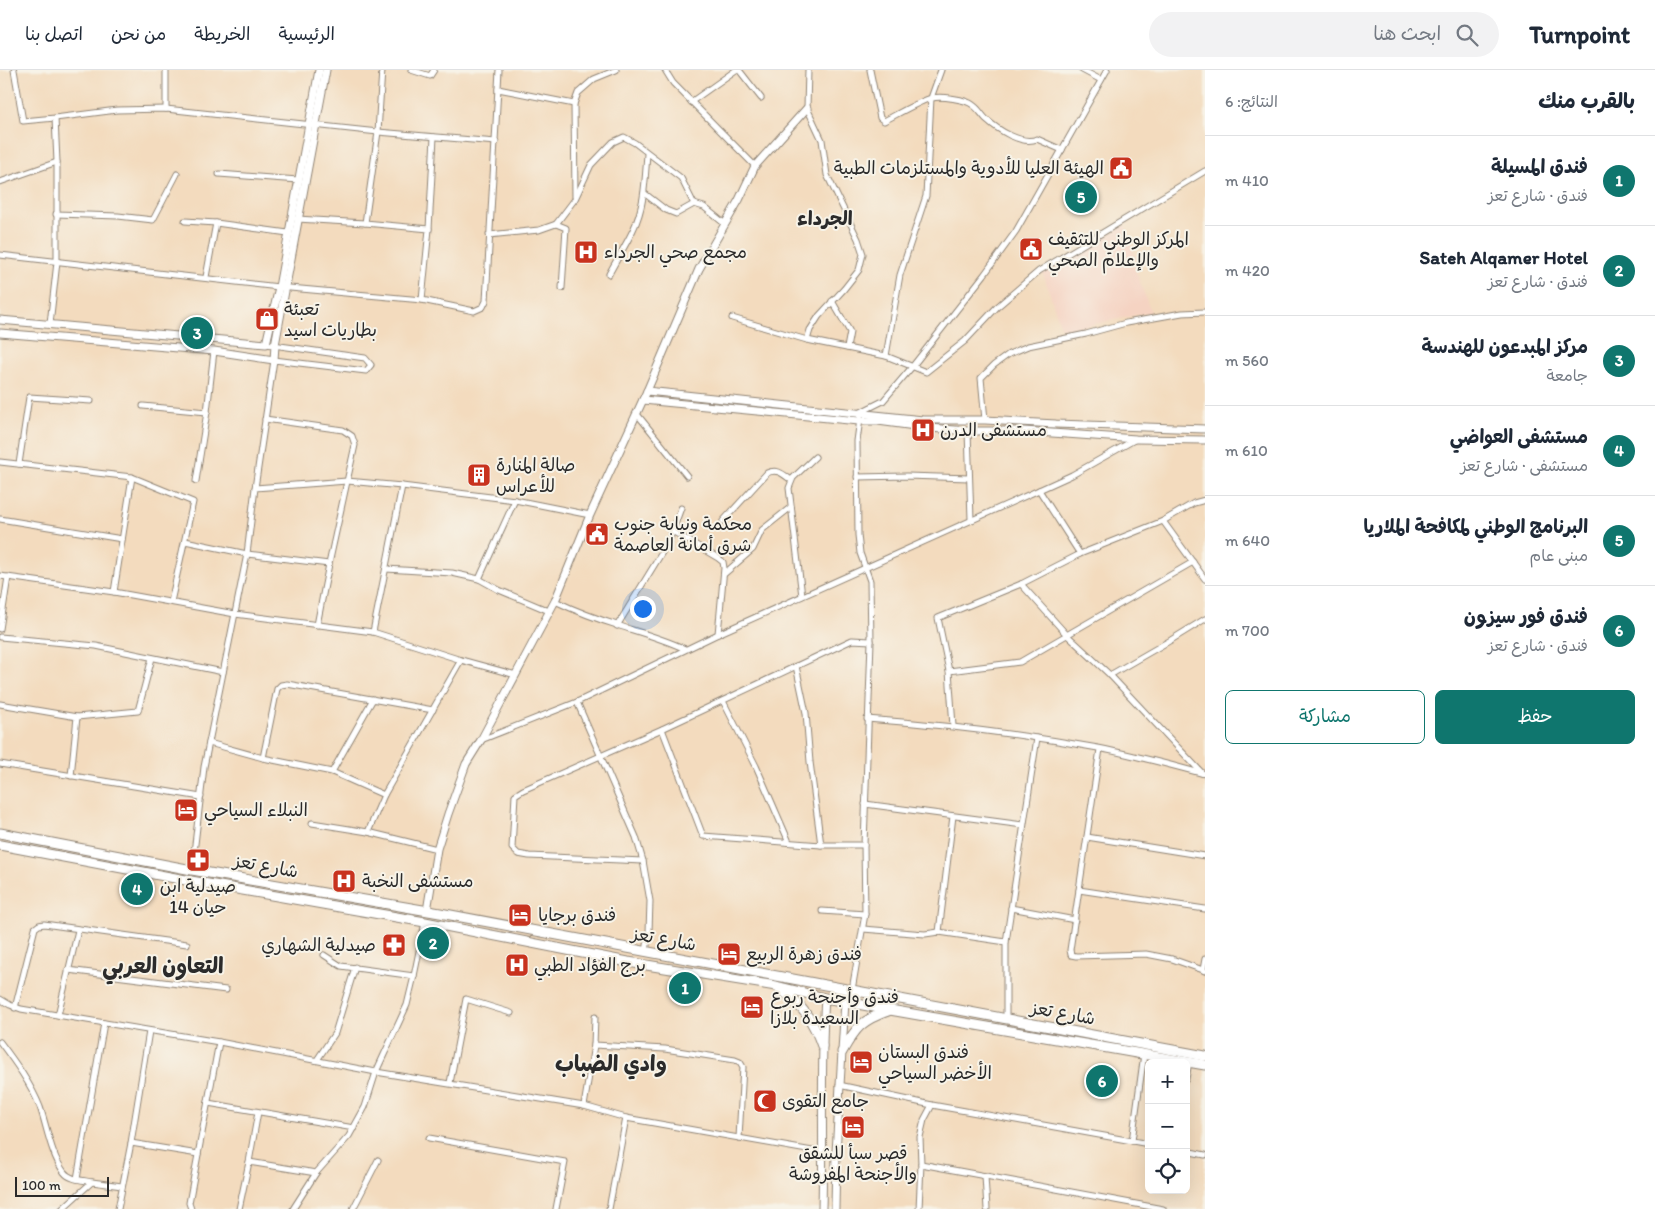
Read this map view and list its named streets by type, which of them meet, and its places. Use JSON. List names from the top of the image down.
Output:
{
  "streets": {
    "highway": ["شارع تعز"]
  },
  "districts": ["الجرداء", "التعاون العربي", "وادي الضباب"],
  "places": {
    "public building": ["الهيئة العليا للأدوية والمستلزمات الطبية", "المركز الوطني للتثقيف والإعلام الصحي", "محكمة ونيابة جنوب شرق أمانة العاصمة"],
    "hospital": [
      "مجمع صحي الجرداء",
      "مستشفى الدرن",
      "مستشفى النخبة",
      "برج الفؤاد الطبي"
    ],
    "shop": ["تعبئة بطاريات اسيد"],
    "building": ["صالة المنارة للأعراس"],
    "hotel": [
      "النبلاء السياحي",
      "فندق برجايا",
      "فندق زهرة الربيع",
      "فندق وأجنحة ربوع السعيدة بلازا",
      "فندق البستان الأخضر السياحي",
      "قصر سبأ للشقق والأجنحة المفروشة"
    ],
    "pharmacy": ["صيدلية ابن حيان 14", "صيدلية الشهاري"],
    "mosque": ["جامع التقوى"]
  },
  "scale_bar": "100 m",
  "page": {
    "header": "Turnpoint",
    "search": "ابحث هنا",
    "nav": [
      "الرئيسية",
      "الخريطة",
      "من نحن",
      "اتصل بنا"
    ],
    "heading": ["بالقرب منك", "النتائج: 6"],
    "list": [
      {
        "mark": "1",
        "name": "فندق المسيلة",
        "note": "فندق · شارع تعز",
        "value": "410 m"
      },
      {
        "mark": "2",
        "name": "Sateh Alqamer Hotel",
        "note": "فندق · شارع تعز",
        "value": "420 m"
      },
      {
        "mark": "3",
        "name": "مركز المبدعون للهندسة",
        "note": "جامعة",
        "value": "560 m"
      },
      {
        "mark": "4",
        "name": "مستشفى العواضي",
        "note": "مستشفى · شارع تعز",
        "value": "610 m"
      },
      {
        "mark": "5",
        "name": "البرنامج الوطني لمكافحة الملاريا",
        "note": "مبنى عام",
        "value": "640 m"
      },
      {
        "mark": "6",
        "name": "فندق فور سيزون",
        "note": "فندق · شارع تعز",
        "value": "700 m"
      }
    ],
    "pins": [
      "5",
      "3",
      "4",
      "2",
      "1",
      "6"
    ],
    "buttons": ["حفظ", "مشاركة"],
    "map_buttons": ["+", "−"],
    "scale": "100 m"
  }
}
